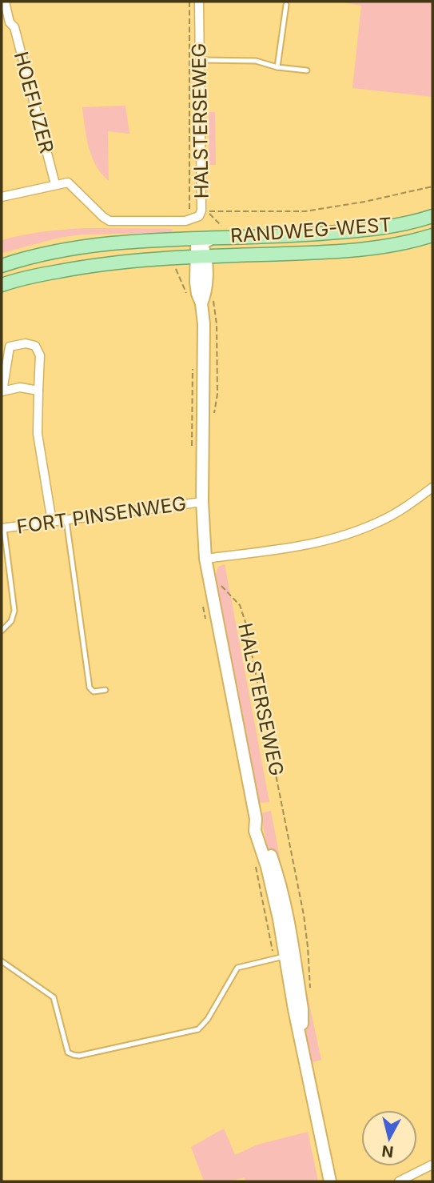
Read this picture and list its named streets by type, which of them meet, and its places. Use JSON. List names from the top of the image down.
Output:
{
  "streets": {
    "main road": ["HALSTERSEWEG", "RANDWEG-WEST"],
    "street": ["HOEFIJZER", "FORT PINSENWEG"]
  },
  "crossings": [
    ["HALSTERSEWEG", "RANDWEG-WEST"],
    ["HALSTERSEWEG", "FORT PINSENWEG"]
  ],
  "north": "bottom"
}
